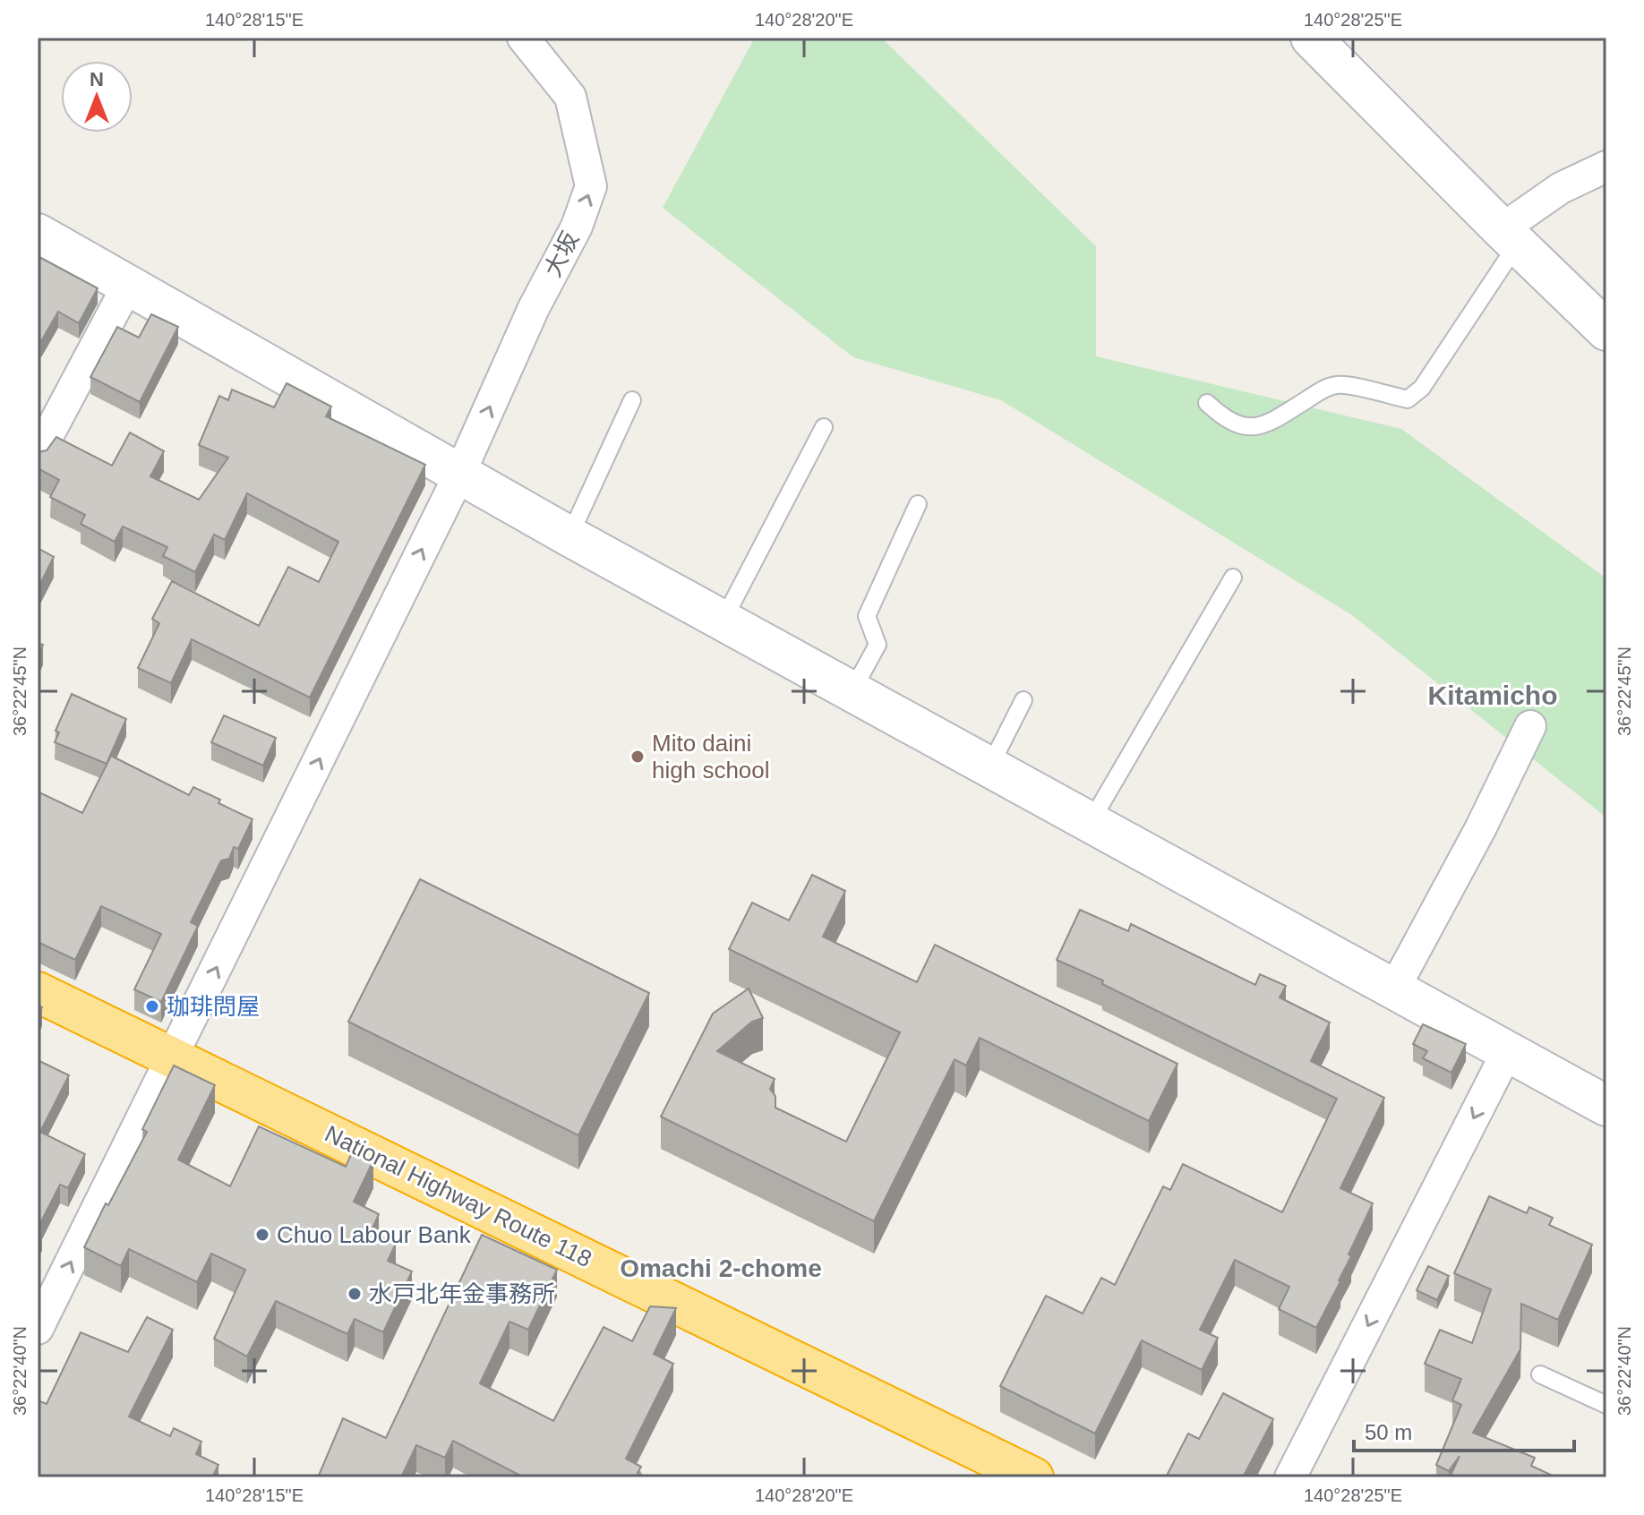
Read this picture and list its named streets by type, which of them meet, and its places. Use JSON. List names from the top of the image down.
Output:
{
  "streets": {
    "highway": ["National Highway Route 118"],
    "street": ["大坂"]
  },
  "crossings": [
    ["大坂", "National Highway Route 118"]
  ],
  "one_way": ["大坂"],
  "districts": ["Kitamicho", "Omachi 2-chome"],
  "places": [
    "Mito daini high school",
    "珈琲問屋",
    "Chuo Labour Bank",
    "水戸北年金事務所"
  ],
  "scale_bar": "50 m",
  "north": "top",
  "coordinates": [
    "140°28'15\"E",
    "140°28'20\"E",
    "140°28'25\"E",
    "36°22'45\"N",
    "36°22'40\"N"
  ]
}
